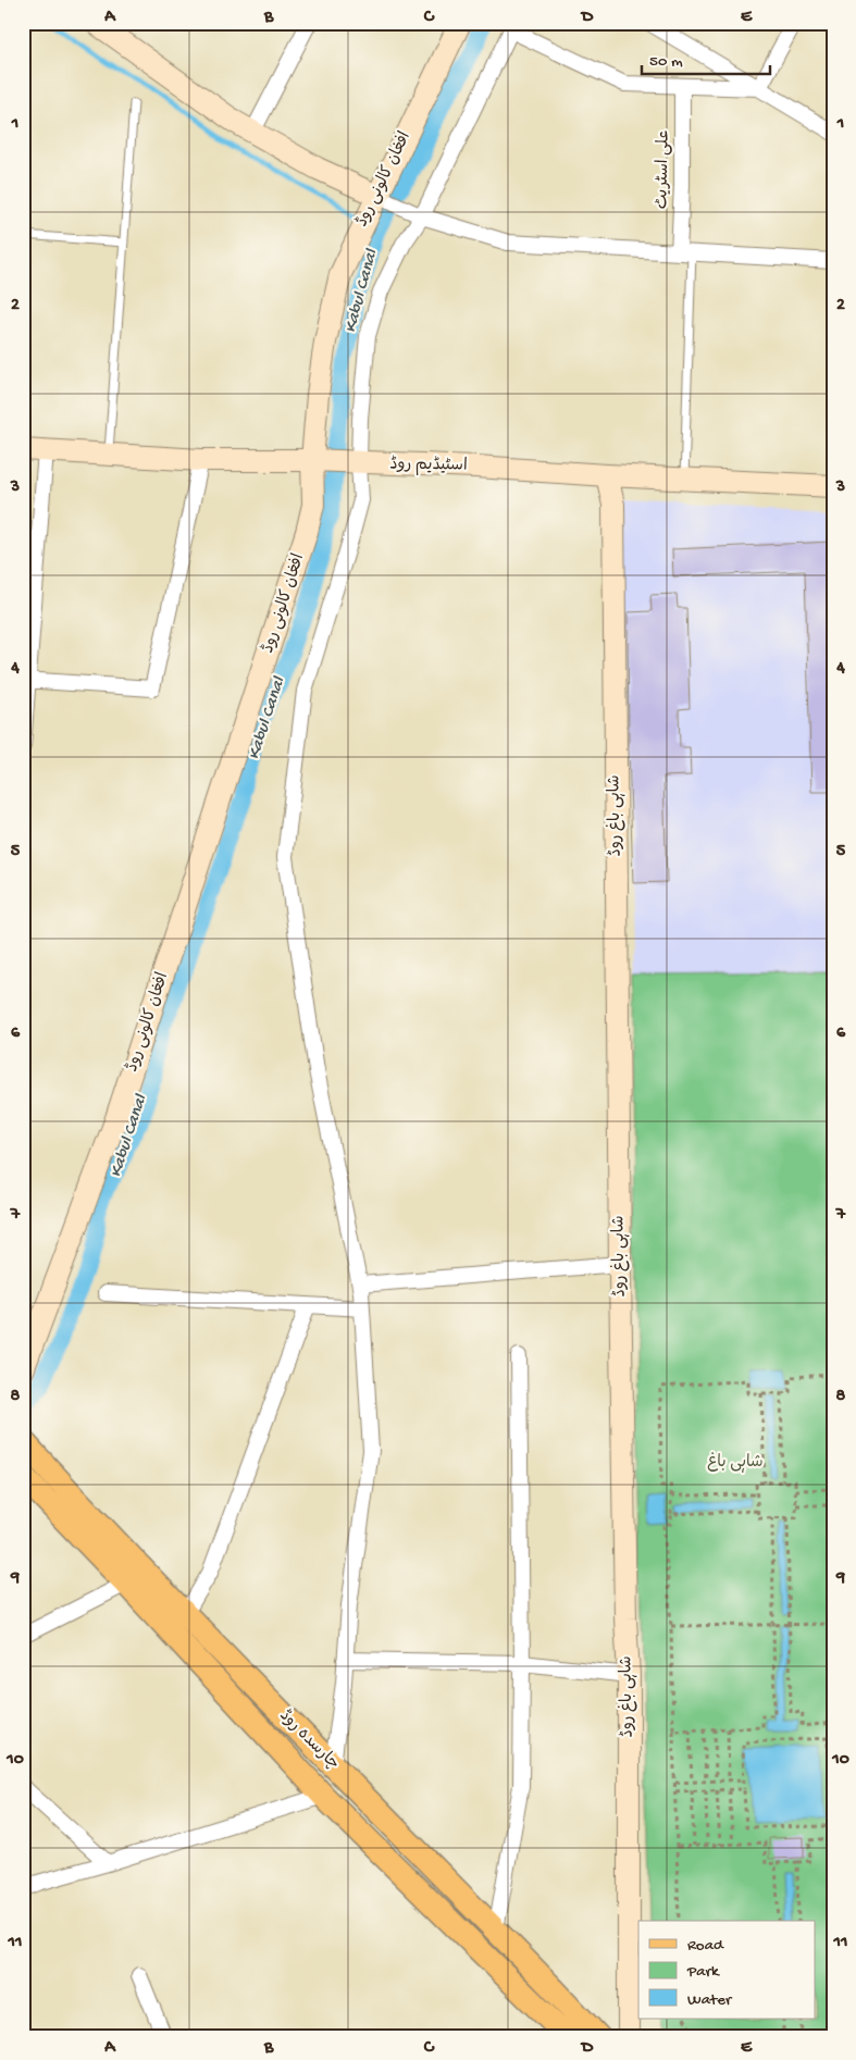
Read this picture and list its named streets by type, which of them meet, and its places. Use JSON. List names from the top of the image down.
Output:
{
  "streets": {
    "main road": [
      "افغان کالونی روڈ",
      "اسٹیڈیم روڈ",
      "شاہی باغ روڈ",
      "چارسدہ روڈ"
    ],
    "street": ["علی اسٹریٹ"]
  },
  "crossings": [
    ["افغان کالونی روڈ", "اسٹیڈیم روڈ"],
    ["اسٹیڈیم روڈ", "شاہی باغ روڈ"]
  ],
  "water": ["Kabul Canal"],
  "parks": ["شاہی باغ"],
  "legend": ["Road", "Park", "Water"],
  "scale_bar": "50 m",
  "grid": {
    "columns": [
      "A",
      "B",
      "C",
      "D",
      "E"
    ],
    "rows": [
      "1",
      "2",
      "3",
      "4",
      "5",
      "6",
      "7",
      "8",
      "9",
      "10",
      "11"
    ]
  }
}
